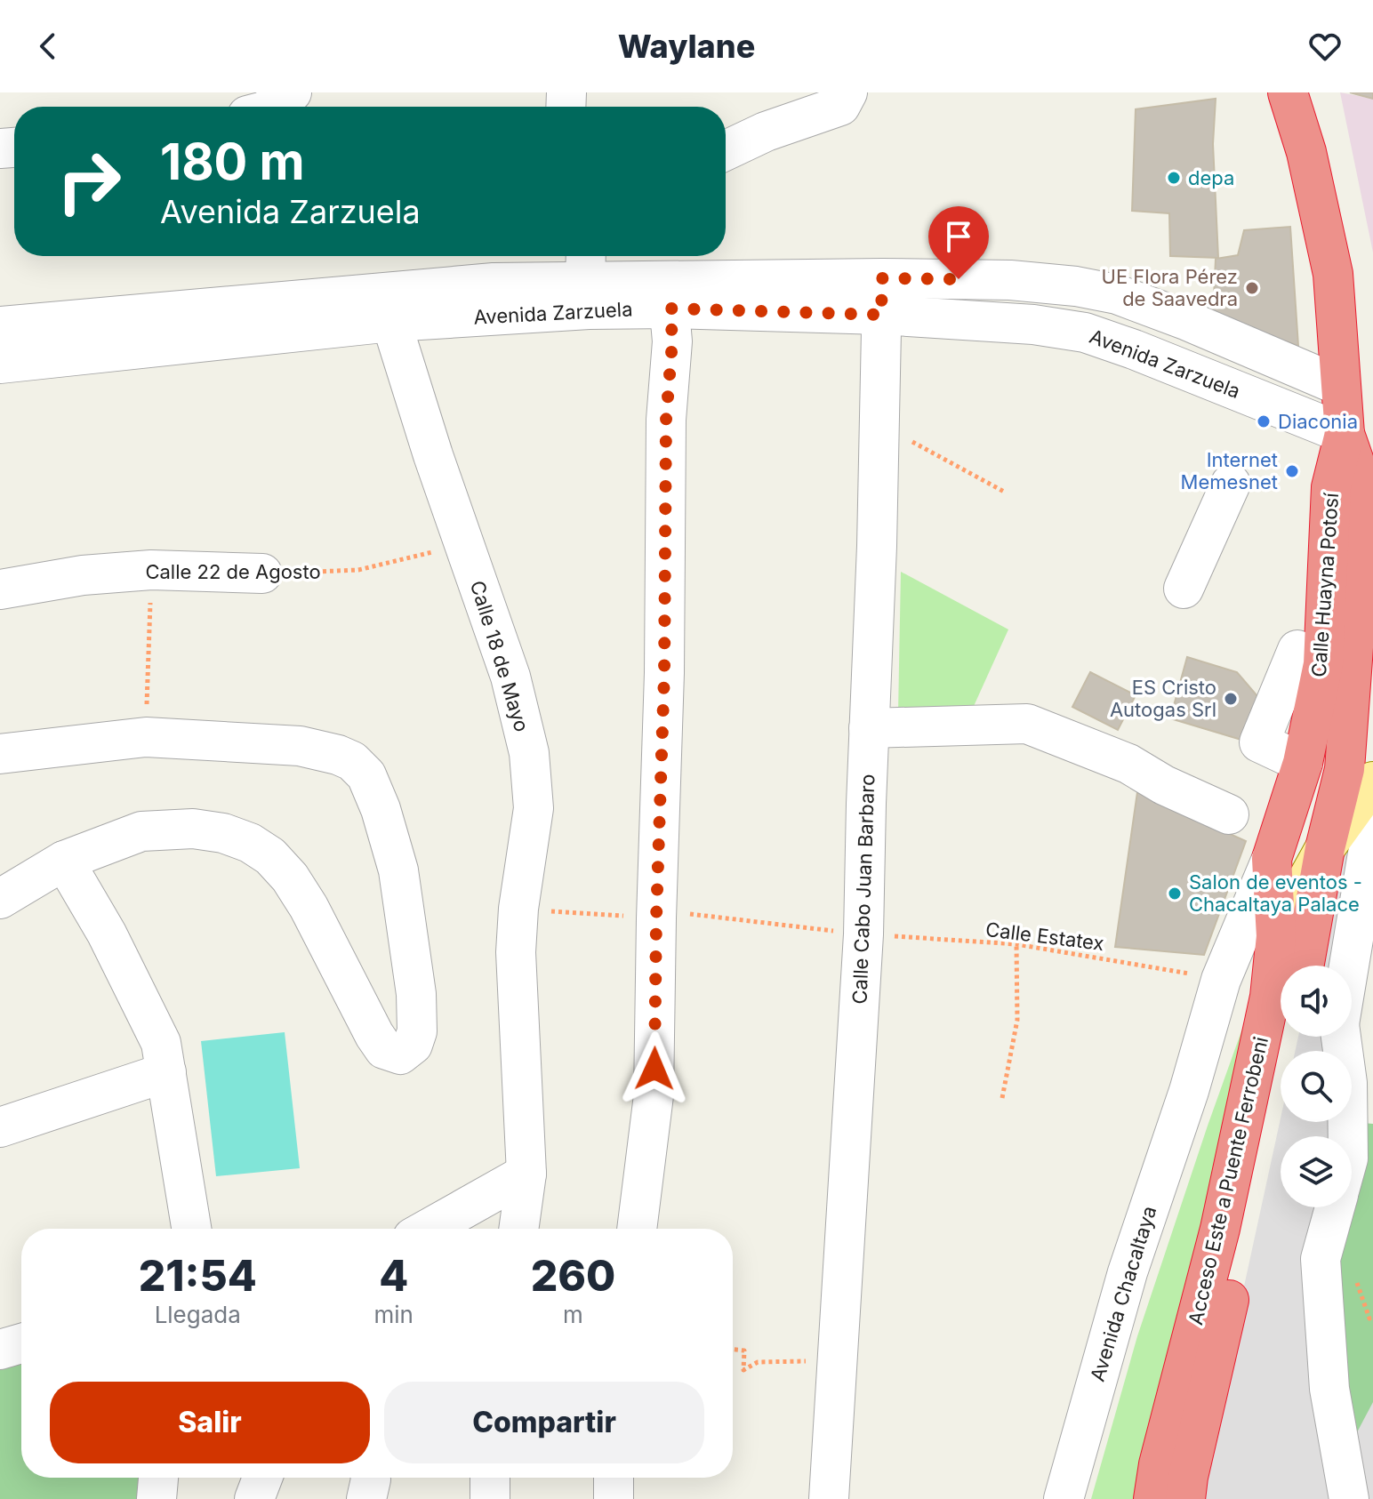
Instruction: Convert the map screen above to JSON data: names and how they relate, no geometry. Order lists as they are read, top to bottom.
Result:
{
  "streets": {
    "highway": ["Calle Huayna Potosí", "Acceso Este a Puente Ferrobeni"],
    "main road": ["Avenida Chacaltaya"],
    "street": [
      "Avenida Zarzuela",
      "Calle 22 de Agosto",
      "Calle 18 de Mayo",
      "Calle Cabo Juan Barbaro"
    ],
    "path": ["Calle Estatex"]
  },
  "crossings": [
    ["Avenida Zarzuela", "Calle Huayna Potosí"],
    ["Avenida Zarzuela", "Calle 18 de Mayo"],
    ["Avenida Zarzuela", "Calle Cabo Juan Barbaro"],
    ["Calle 22 de Agosto", "Calle 18 de Mayo"],
    ["Calle Huayna Potosí", "Acceso Este a Puente Ferrobeni"],
    ["Calle Huayna Potosí", "Avenida Chacaltaya"],
    ["Calle 18 de Mayo", "Calle Estatex"],
    ["Calle Cabo Juan Barbaro", "Calle Estatex"],
    ["Calle Estatex", "Avenida Chacaltaya"],
    ["Acceso Este a Puente Ferrobeni", "Avenida Chacaltaya"]
  ],
  "places": [
    "depa",
    "UE Flora Pérez de Saavedra",
    "Diaconia",
    "Internet Memesnet",
    "ES Cristo Autogas Srl",
    "Salon de eventos - Chacaltaya Palace"
  ],
  "page": {
    "header": "Waylane",
    "turn": ["180 m", "Avenida Zarzuela"],
    "eta": [
      "21:54",
      "Llegada",
      "4",
      "min",
      "260",
      "m"
    ],
    "buttons": ["Salir", "Compartir"]
  }
}
